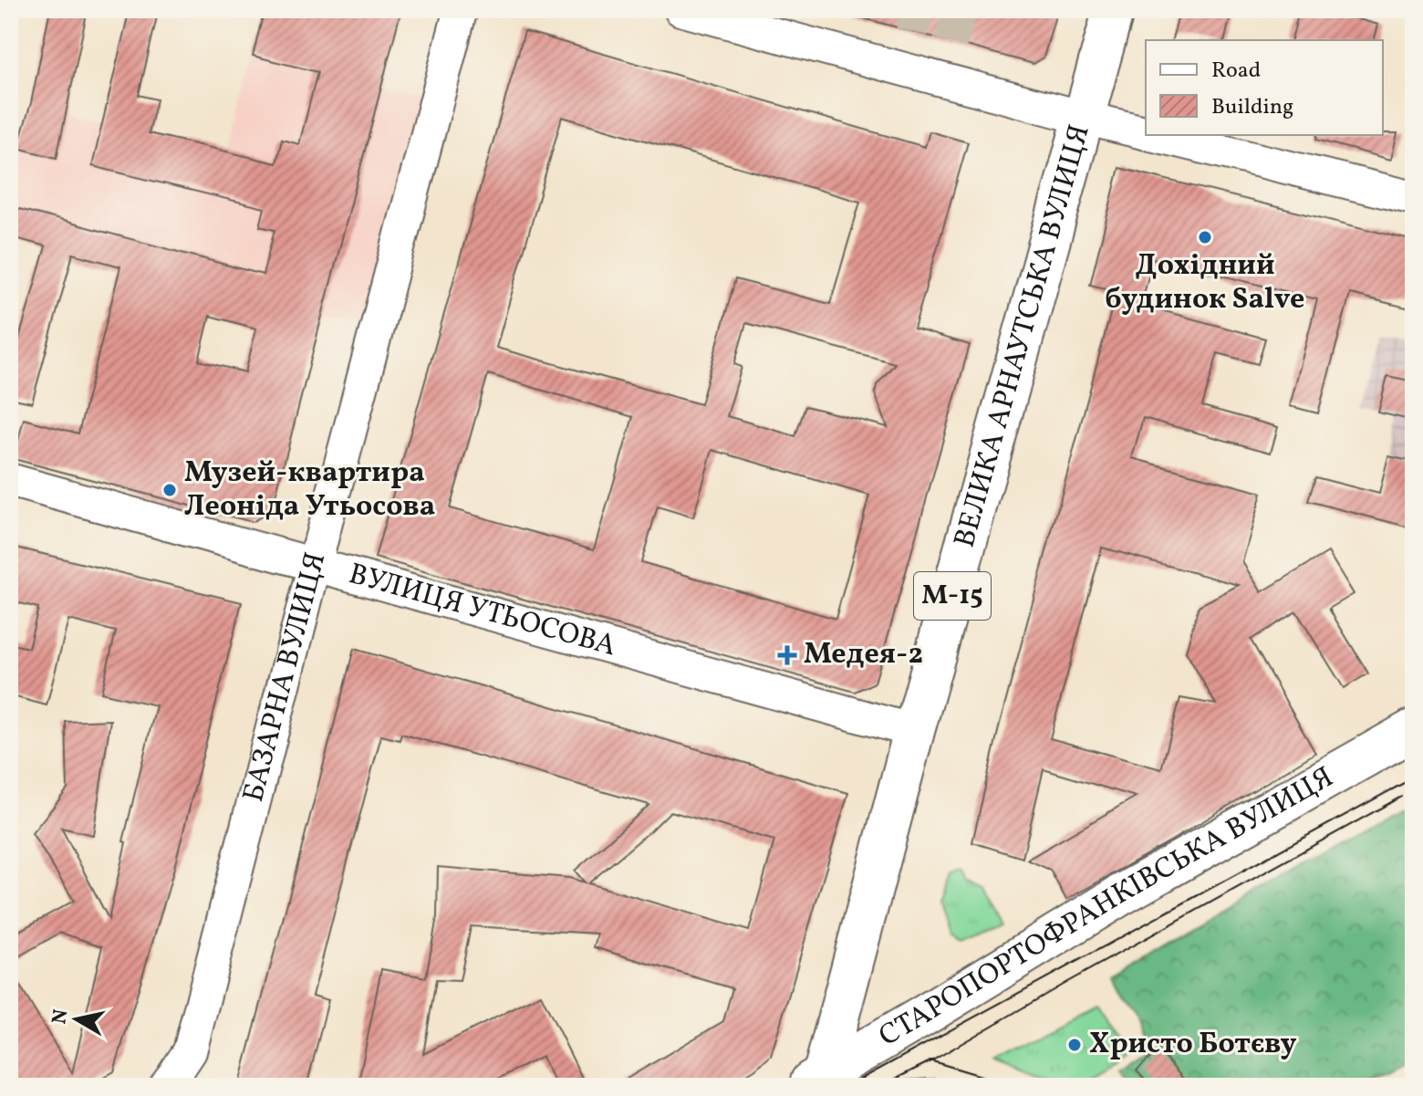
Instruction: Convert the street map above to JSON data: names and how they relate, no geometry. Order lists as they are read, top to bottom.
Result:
{
  "streets": {
    "main road": ["ВЕЛИКА АРНАУТСЬКА ВУЛИЦЯ", "М-15", "СТАРОПОРТОФРАНКІВСЬКА ВУЛИЦЯ"],
    "street": ["ВУЛИЦЯ УТЬОСОВА", "БАЗАРНА ВУЛИЦЯ"]
  },
  "crossings": [
    ["ВЕЛИКА АРНАУТСЬКА ВУЛИЦЯ", "ВУЛИЦЯ УТЬОСОВА"],
    ["ВЕЛИКА АРНАУТСЬКА ВУЛИЦЯ", "СТАРОПОРТОФРАНКІВСЬКА ВУЛИЦЯ"],
    ["ВУЛИЦЯ УТЬОСОВА", "БАЗАРНА ВУЛИЦЯ"]
  ],
  "places": {
    "other": ["Дохідний будинок Salve", "Музей-квартира Леоніда Утьосова", "Христо Ботєву"],
    "health": ["Медея-2"]
  },
  "legend": ["Road", "Building"],
  "north": "left"
}
